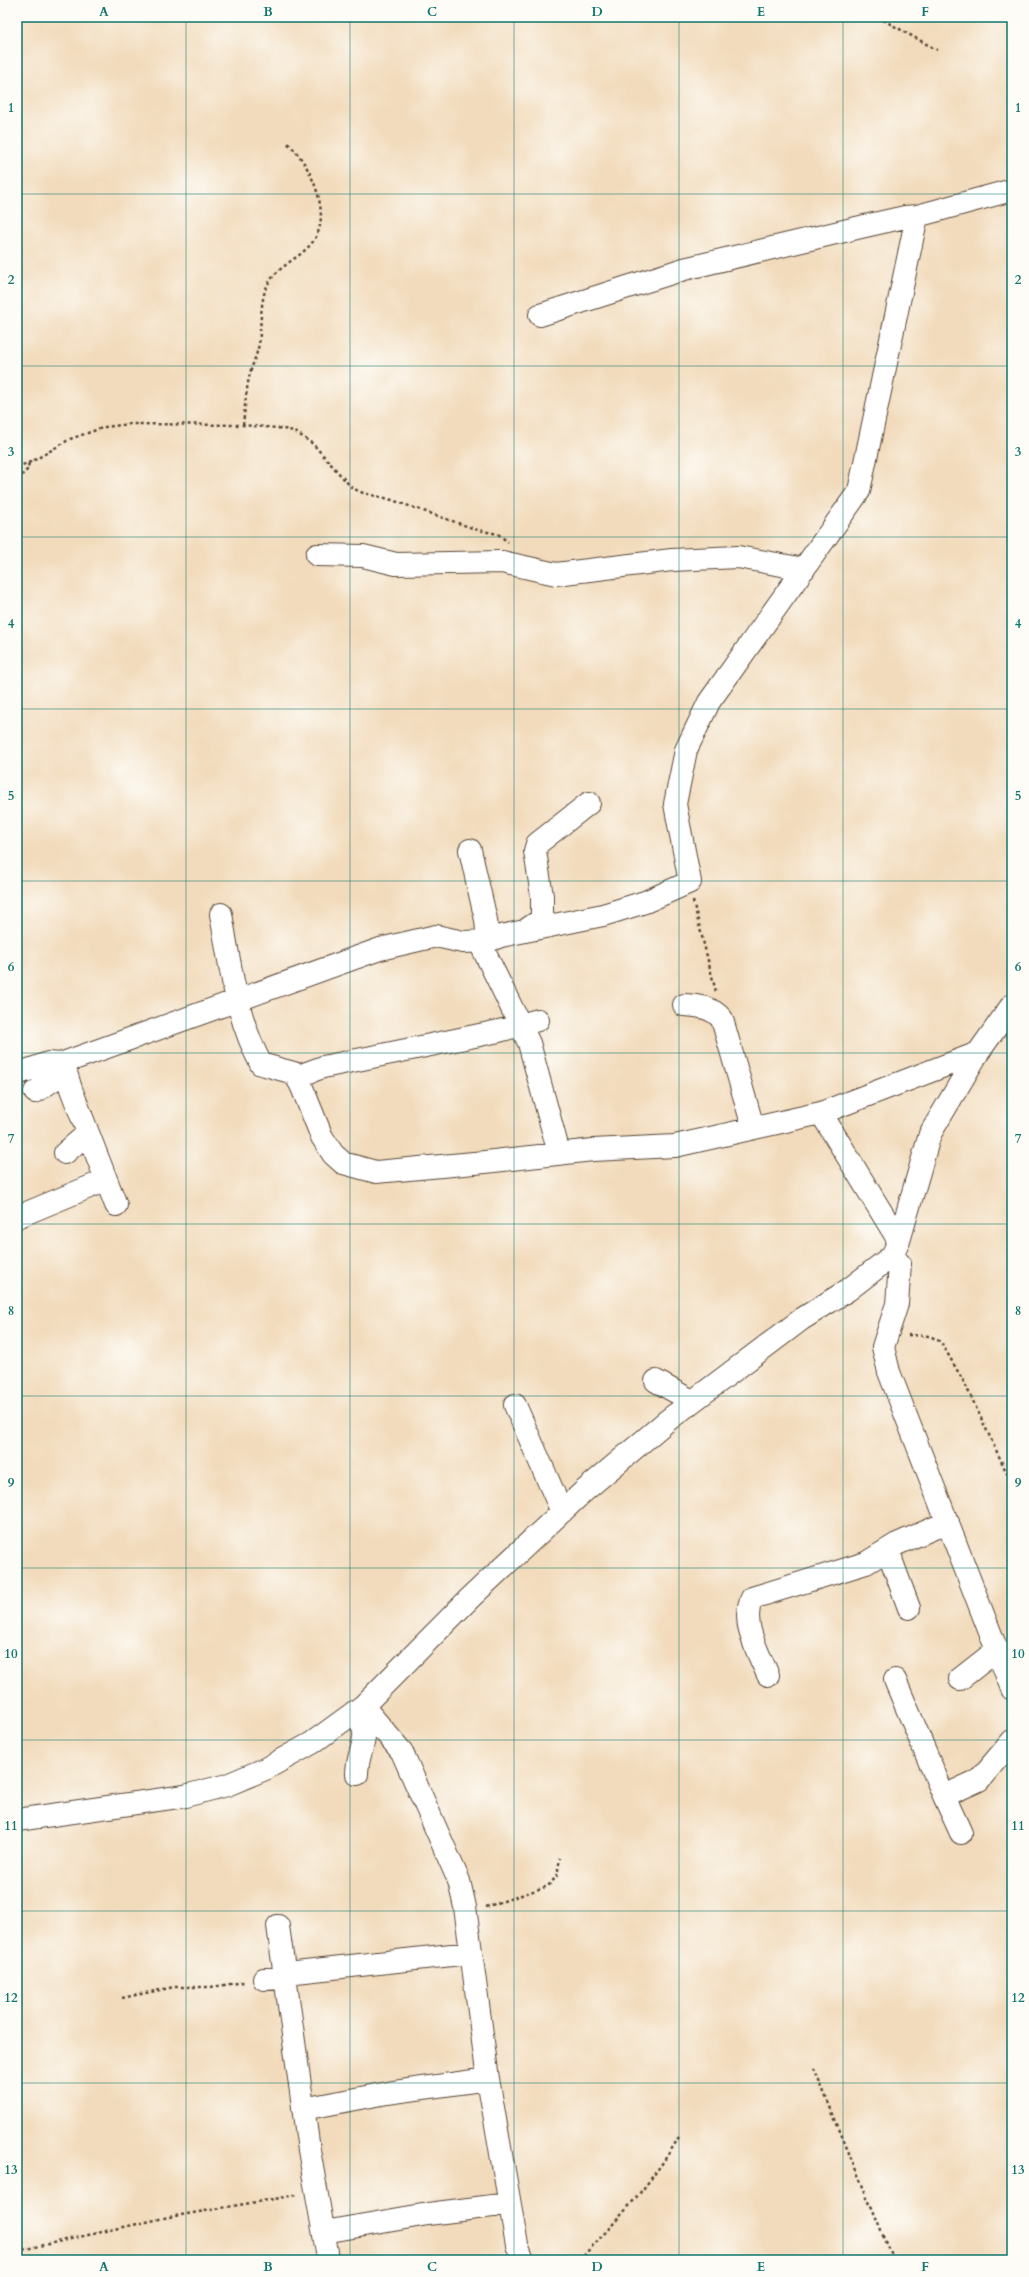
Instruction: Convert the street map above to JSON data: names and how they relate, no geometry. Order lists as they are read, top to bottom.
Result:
{
  "grid": {
    "columns": [
      "A",
      "B",
      "C",
      "D",
      "E",
      "F"
    ],
    "rows": [
      "1",
      "2",
      "3",
      "4",
      "5",
      "6",
      "7",
      "8",
      "9",
      "10",
      "11",
      "12",
      "13"
    ]
  }
}
